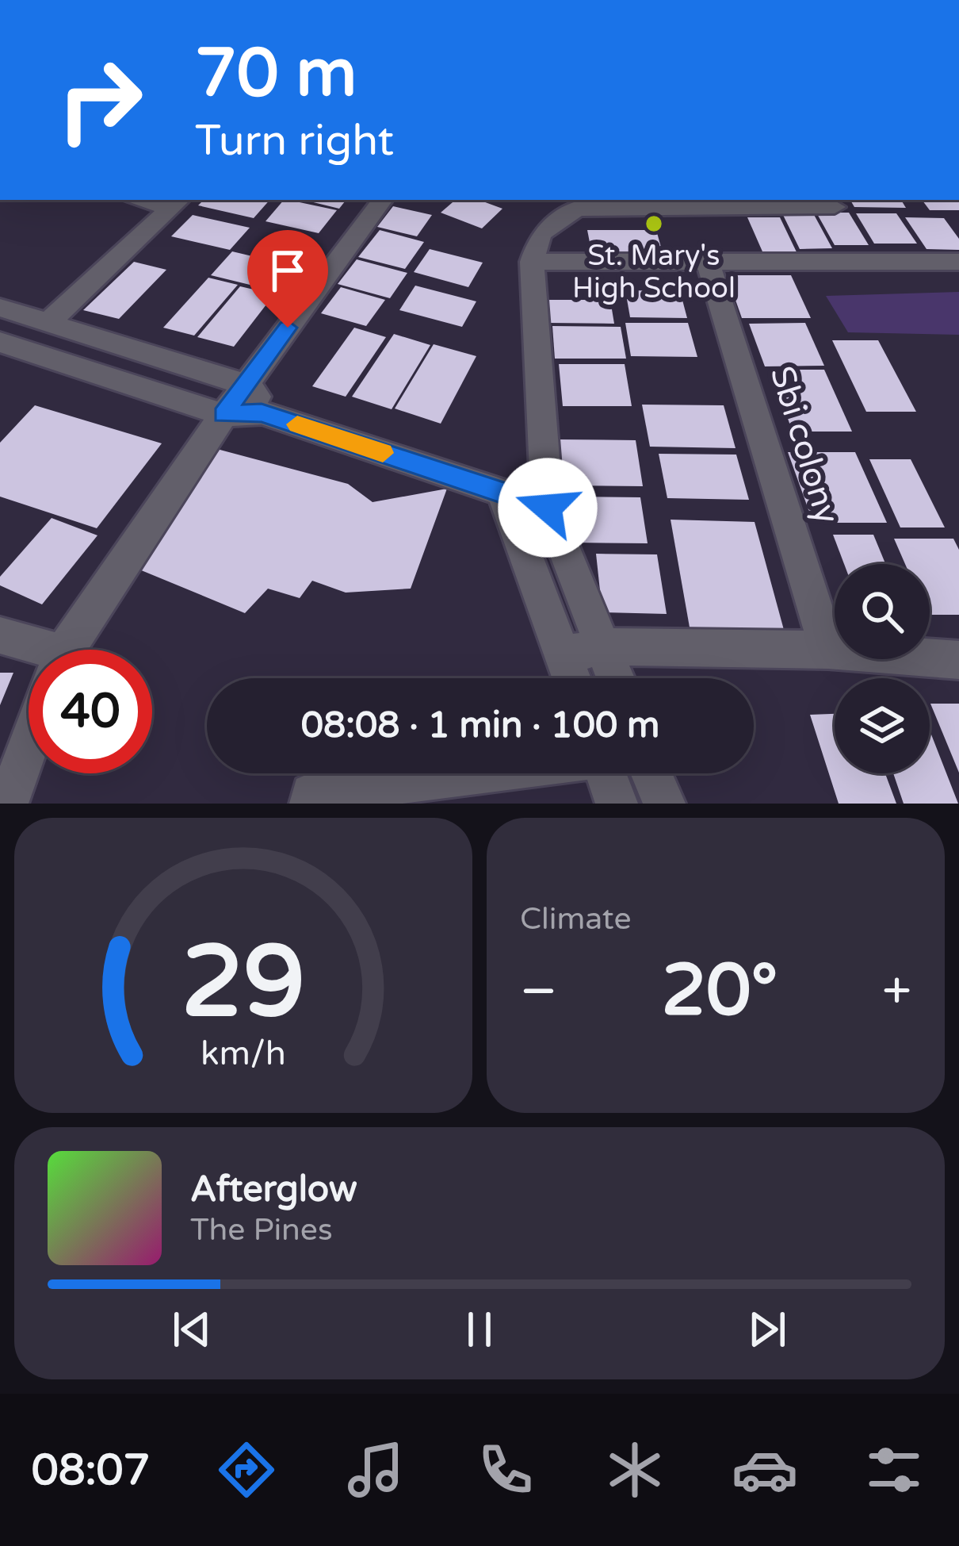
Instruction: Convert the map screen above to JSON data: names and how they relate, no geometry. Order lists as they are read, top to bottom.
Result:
{
  "streets": {
    "street": ["Sbi colony"]
  },
  "places": ["St. Mary's High School"],
  "page": {
    "turn": ["70 m", "Turn right"],
    "limit": "40",
    "trip": "08:08 · 1 min · 100 m",
    "tile": "Climate",
    "heat": ["−", "20°", "+"],
    "song": ["Afterglow", "The Pines"],
    "tabs": "08:07",
    "gauge": ["29", "km/h"]
  }
}
